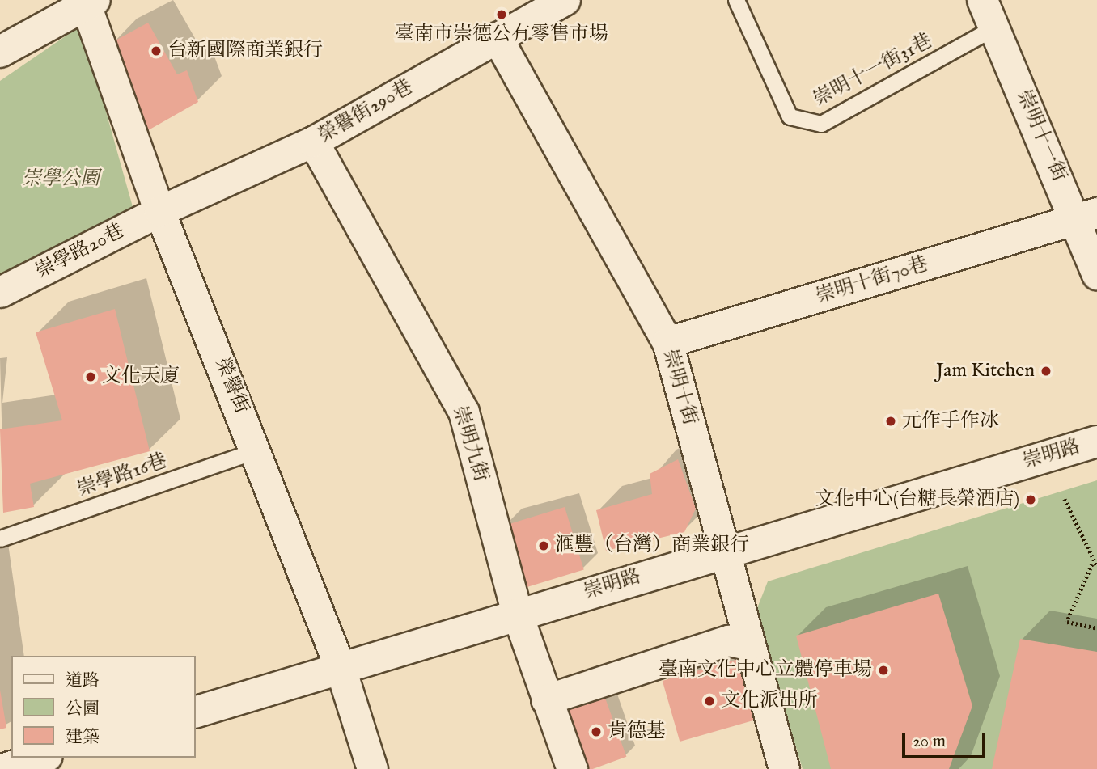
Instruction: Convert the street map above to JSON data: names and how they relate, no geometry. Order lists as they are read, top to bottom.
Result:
{
  "streets": {
    "street": [
      "榮譽街290巷",
      "崇明十一街",
      "崇學路20巷",
      "崇明十街70巷",
      "榮譽街",
      "崇明十街",
      "崇明九街",
      "崇明路"
    ],
    "lane": ["崇明十一街31巷", "崇學路16巷"]
  },
  "crossings": [
    ["崇明十一街31巷", "崇明十一街"],
    ["榮譽街290巷", "崇學路20巷"],
    ["榮譽街290巷", "榮譽街"],
    ["榮譽街290巷", "崇明十街"],
    ["榮譽街290巷", "崇明九街"],
    ["崇明十一街", "崇明十街70巷"],
    ["崇學路20巷", "榮譽街"],
    ["崇明十街70巷", "崇明十街"],
    ["榮譽街", "崇明路"],
    ["榮譽街", "崇學路16巷"],
    ["崇明十街", "崇明路"],
    ["崇明九街", "崇明路"]
  ],
  "parks": ["崇學公園"],
  "places": [
    "臺南市崇德公有零售市場",
    "台新國際商業銀行",
    "Jam Kitchen",
    "文化天廈",
    "元作手作冰",
    "文化中心(台糖長榮酒店)",
    "滙豐（台灣）商業銀行",
    "臺南文化中心立體停車場",
    "文化派出所",
    "肯德基"
  ],
  "legend": ["道路", "公園", "建築"],
  "scale_bar": "20 m"
}
